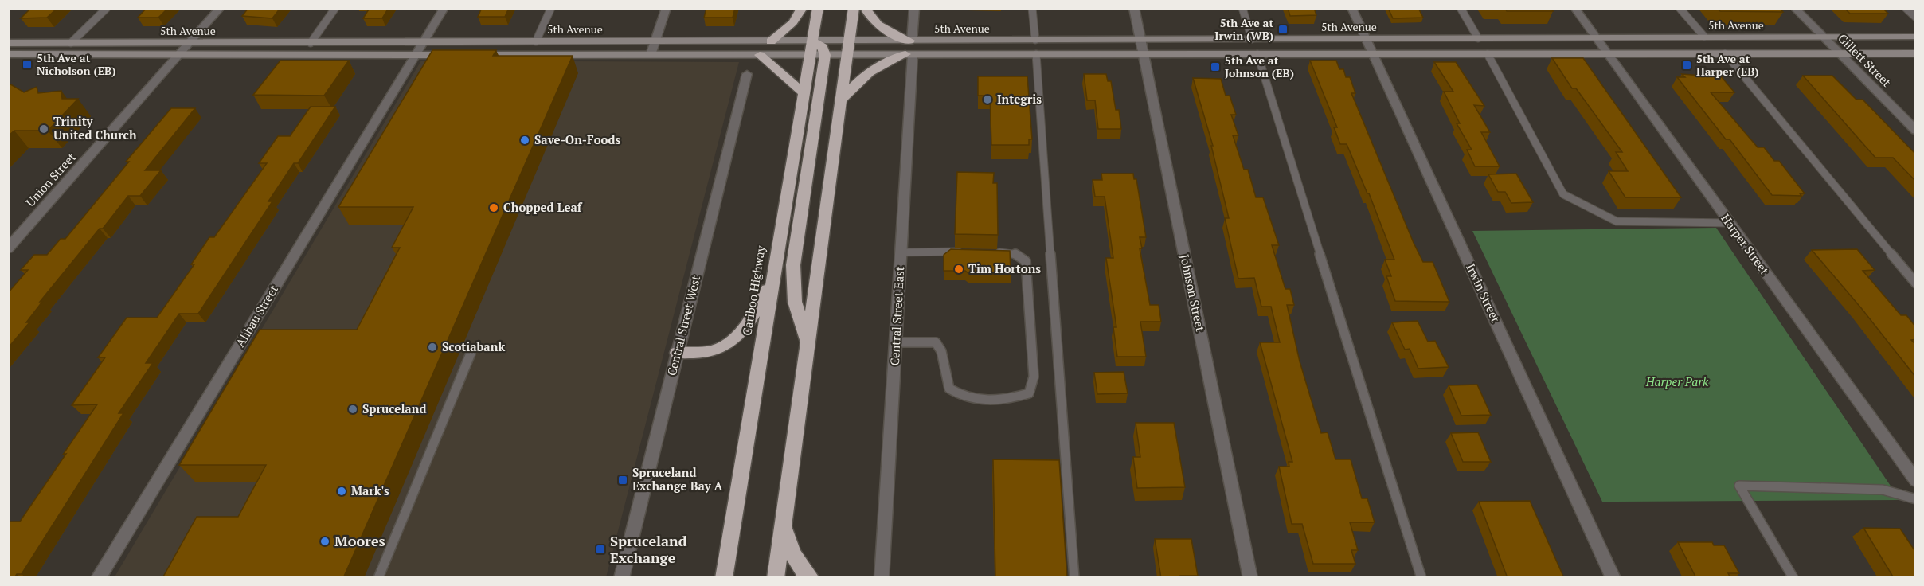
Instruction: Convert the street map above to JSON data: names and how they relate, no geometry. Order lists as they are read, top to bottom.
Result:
{
  "streets": {
    "highway": ["Cariboo Highway"],
    "main road": ["5th Avenue"],
    "street": [
      "Gillett Street",
      "Union Street",
      "Harper Street",
      "Johnson Street",
      "Irwin Street",
      "Ahbau Street",
      "Central Street East",
      "Central Street West"
    ]
  },
  "crossings": [
    ["5th Avenue", "Gillett Street"],
    ["5th Avenue", "Union Street"],
    ["5th Avenue", "Harper Street"],
    ["5th Avenue", "Cariboo Highway"],
    ["5th Avenue", "Johnson Street"],
    ["5th Avenue", "Irwin Street"],
    ["5th Avenue", "Ahbau Street"]
  ],
  "parks": ["Harper Park"],
  "places": {
    "transit": [
      "5th Ave at Irwin (WB)",
      "5th Ave at Nicholson (EB)",
      "5th Ave at Harper (EB)",
      "5th Ave at Johnson (EB)",
      "Spruceland Exchange Bay A",
      "Spruceland Exchange"
    ],
    "other": [
      "Integris",
      "Trinity United Church",
      "Save-On-Foods",
      "Chopped Leaf",
      "Tim Hortons",
      "Scotiabank",
      "Spruceland",
      "Mark's",
      "Moores"
    ]
  }
}
